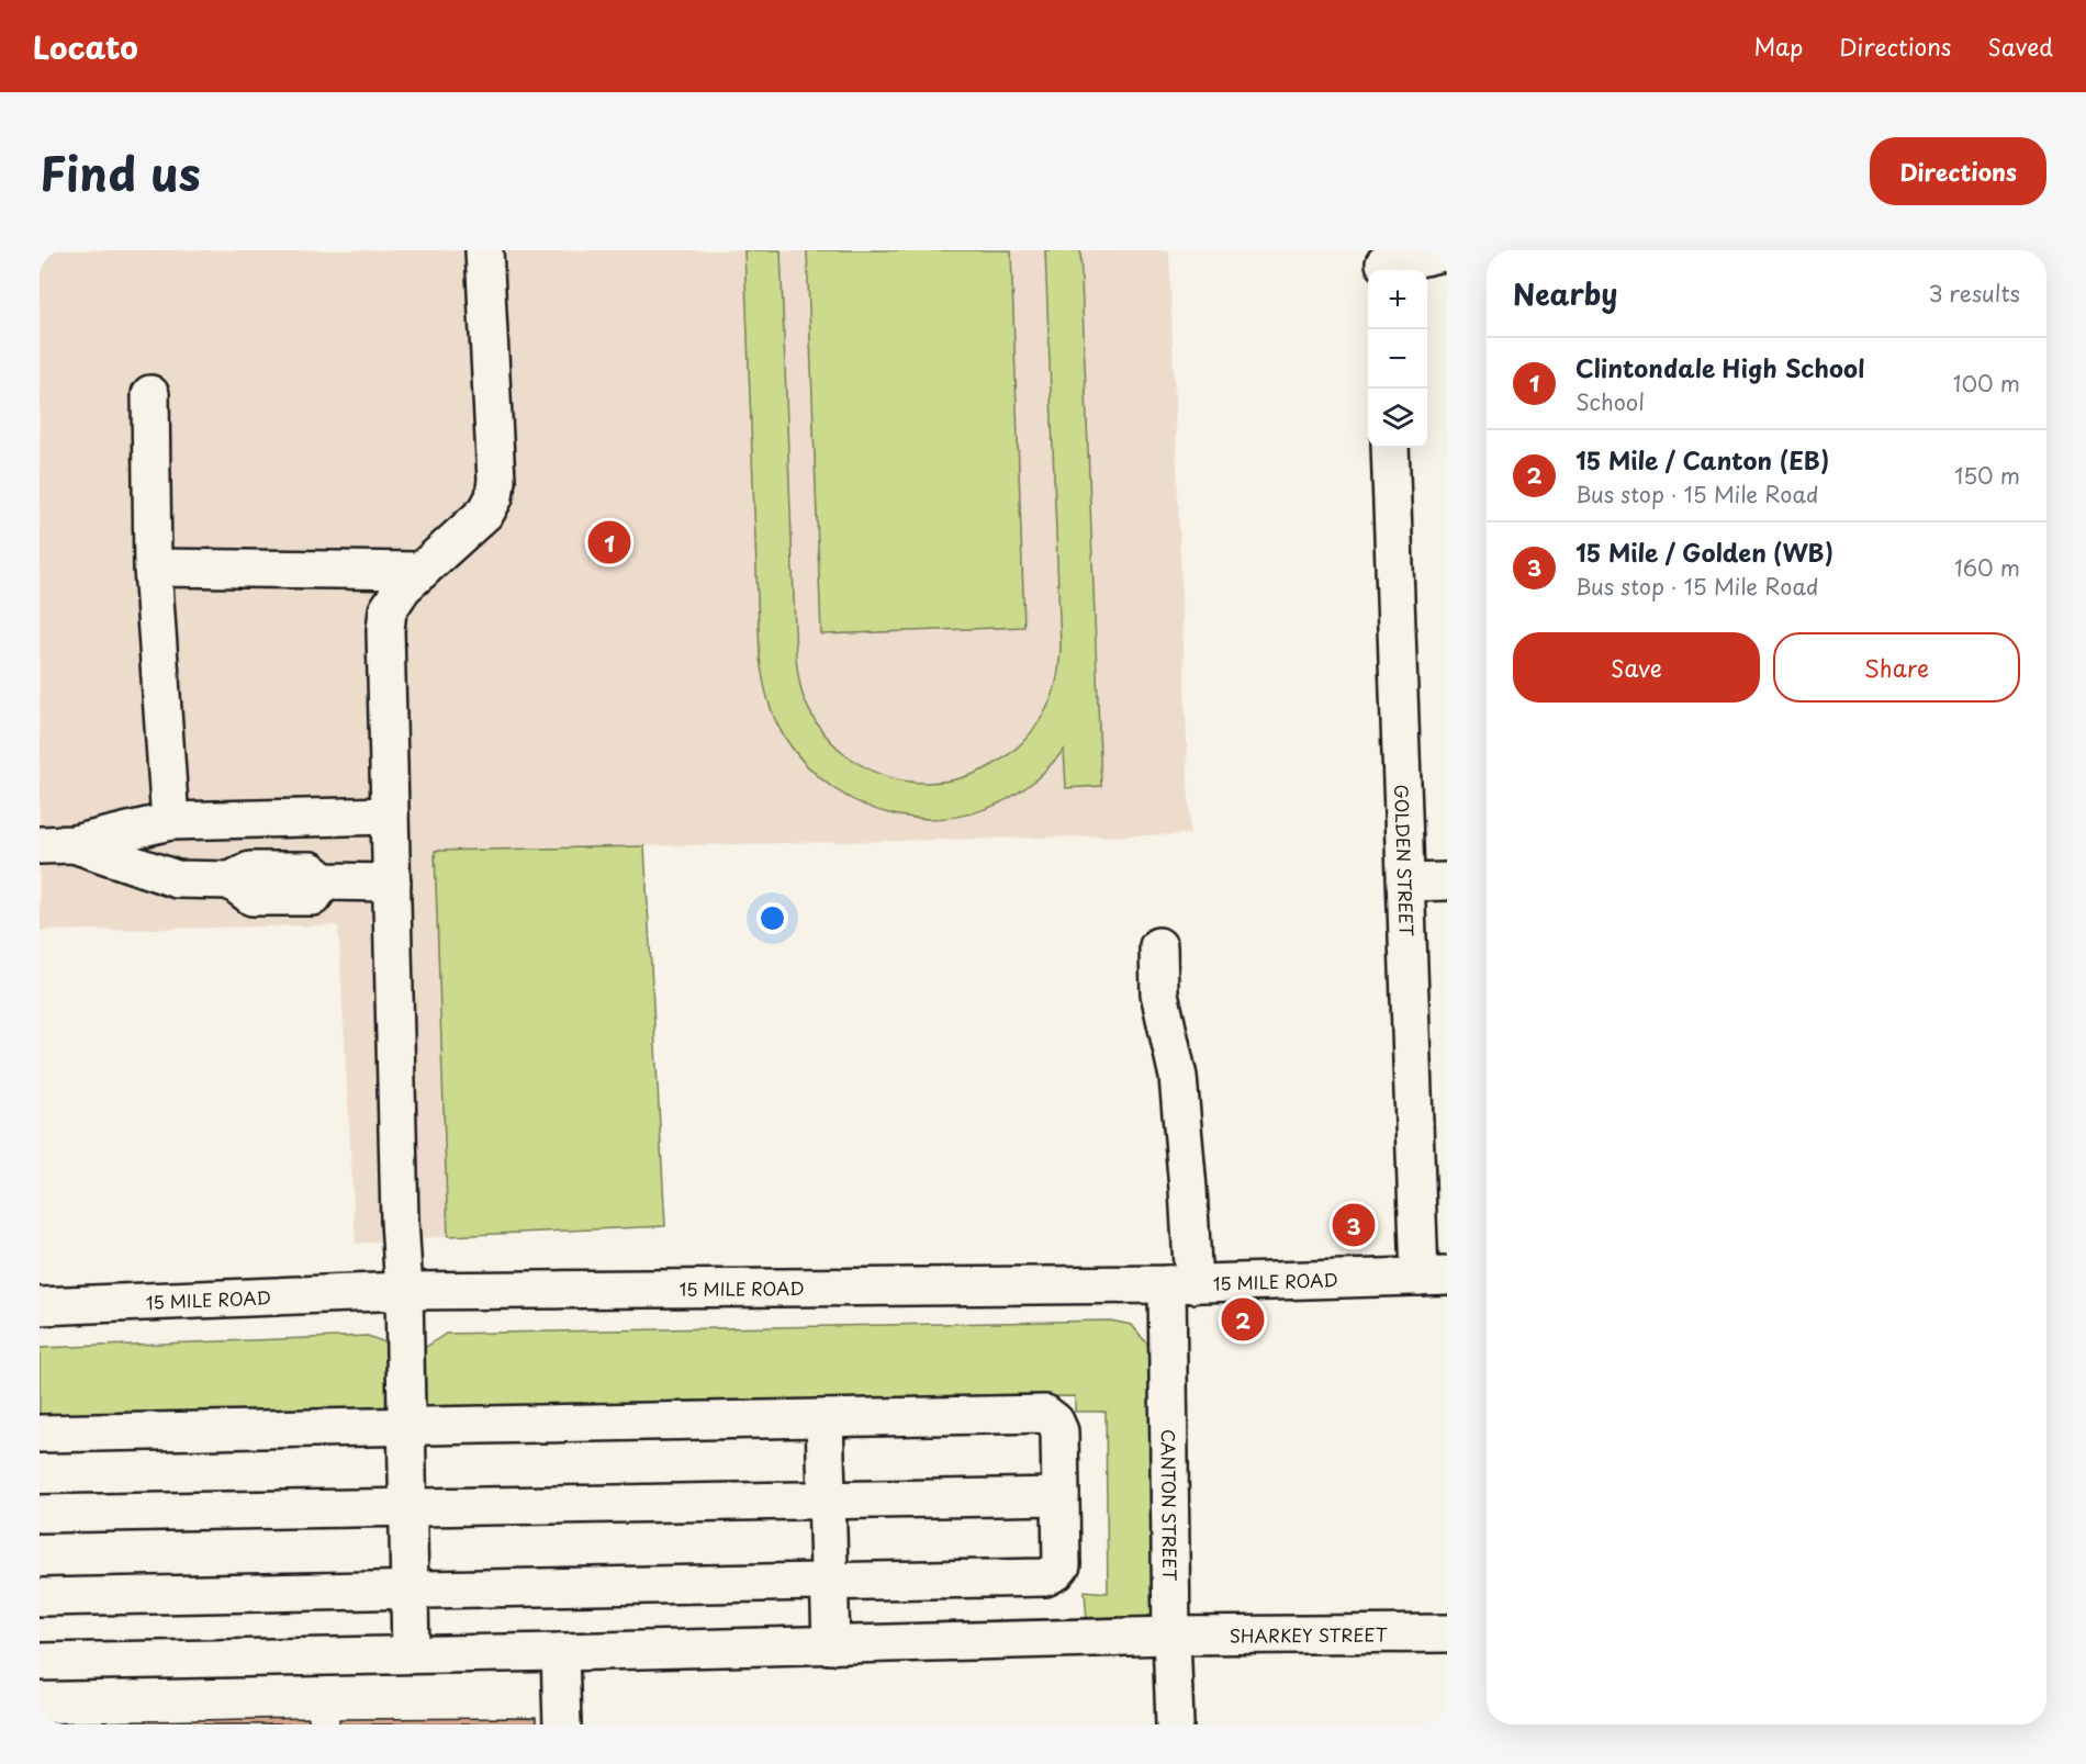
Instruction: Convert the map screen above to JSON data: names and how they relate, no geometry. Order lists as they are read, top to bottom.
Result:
{
  "streets": {
    "street": [
      "GOLDEN STREET",
      "15 MILE ROAD",
      "CANTON STREET",
      "SHARKEY STREET"
    ]
  },
  "crossings": [
    ["GOLDEN STREET", "15 MILE ROAD"],
    ["15 MILE ROAD", "CANTON STREET"],
    ["CANTON STREET", "SHARKEY STREET"]
  ],
  "page": {
    "header": "Locato",
    "nav": ["Map", "Directions", "Saved"],
    "title": "Find us",
    "buttons": [
      "Directions",
      ["Save", "Share"]
    ],
    "heading": ["Nearby", "3 results"],
    "map_buttons": ["+", "−"],
    "list": [
      {
        "mark": "1",
        "name": "Clintondale High School",
        "note": "School",
        "value": "100 m"
      },
      {
        "mark": "2",
        "name": "15 Mile / Canton (EB)",
        "note": "Bus stop · 15 Mile Road",
        "value": "150 m"
      },
      {
        "mark": "3",
        "name": "15 Mile / Golden (WB)",
        "note": "Bus stop · 15 Mile Road",
        "value": "160 m"
      }
    ],
    "pins": ["1", "3", "2"]
  }
}
